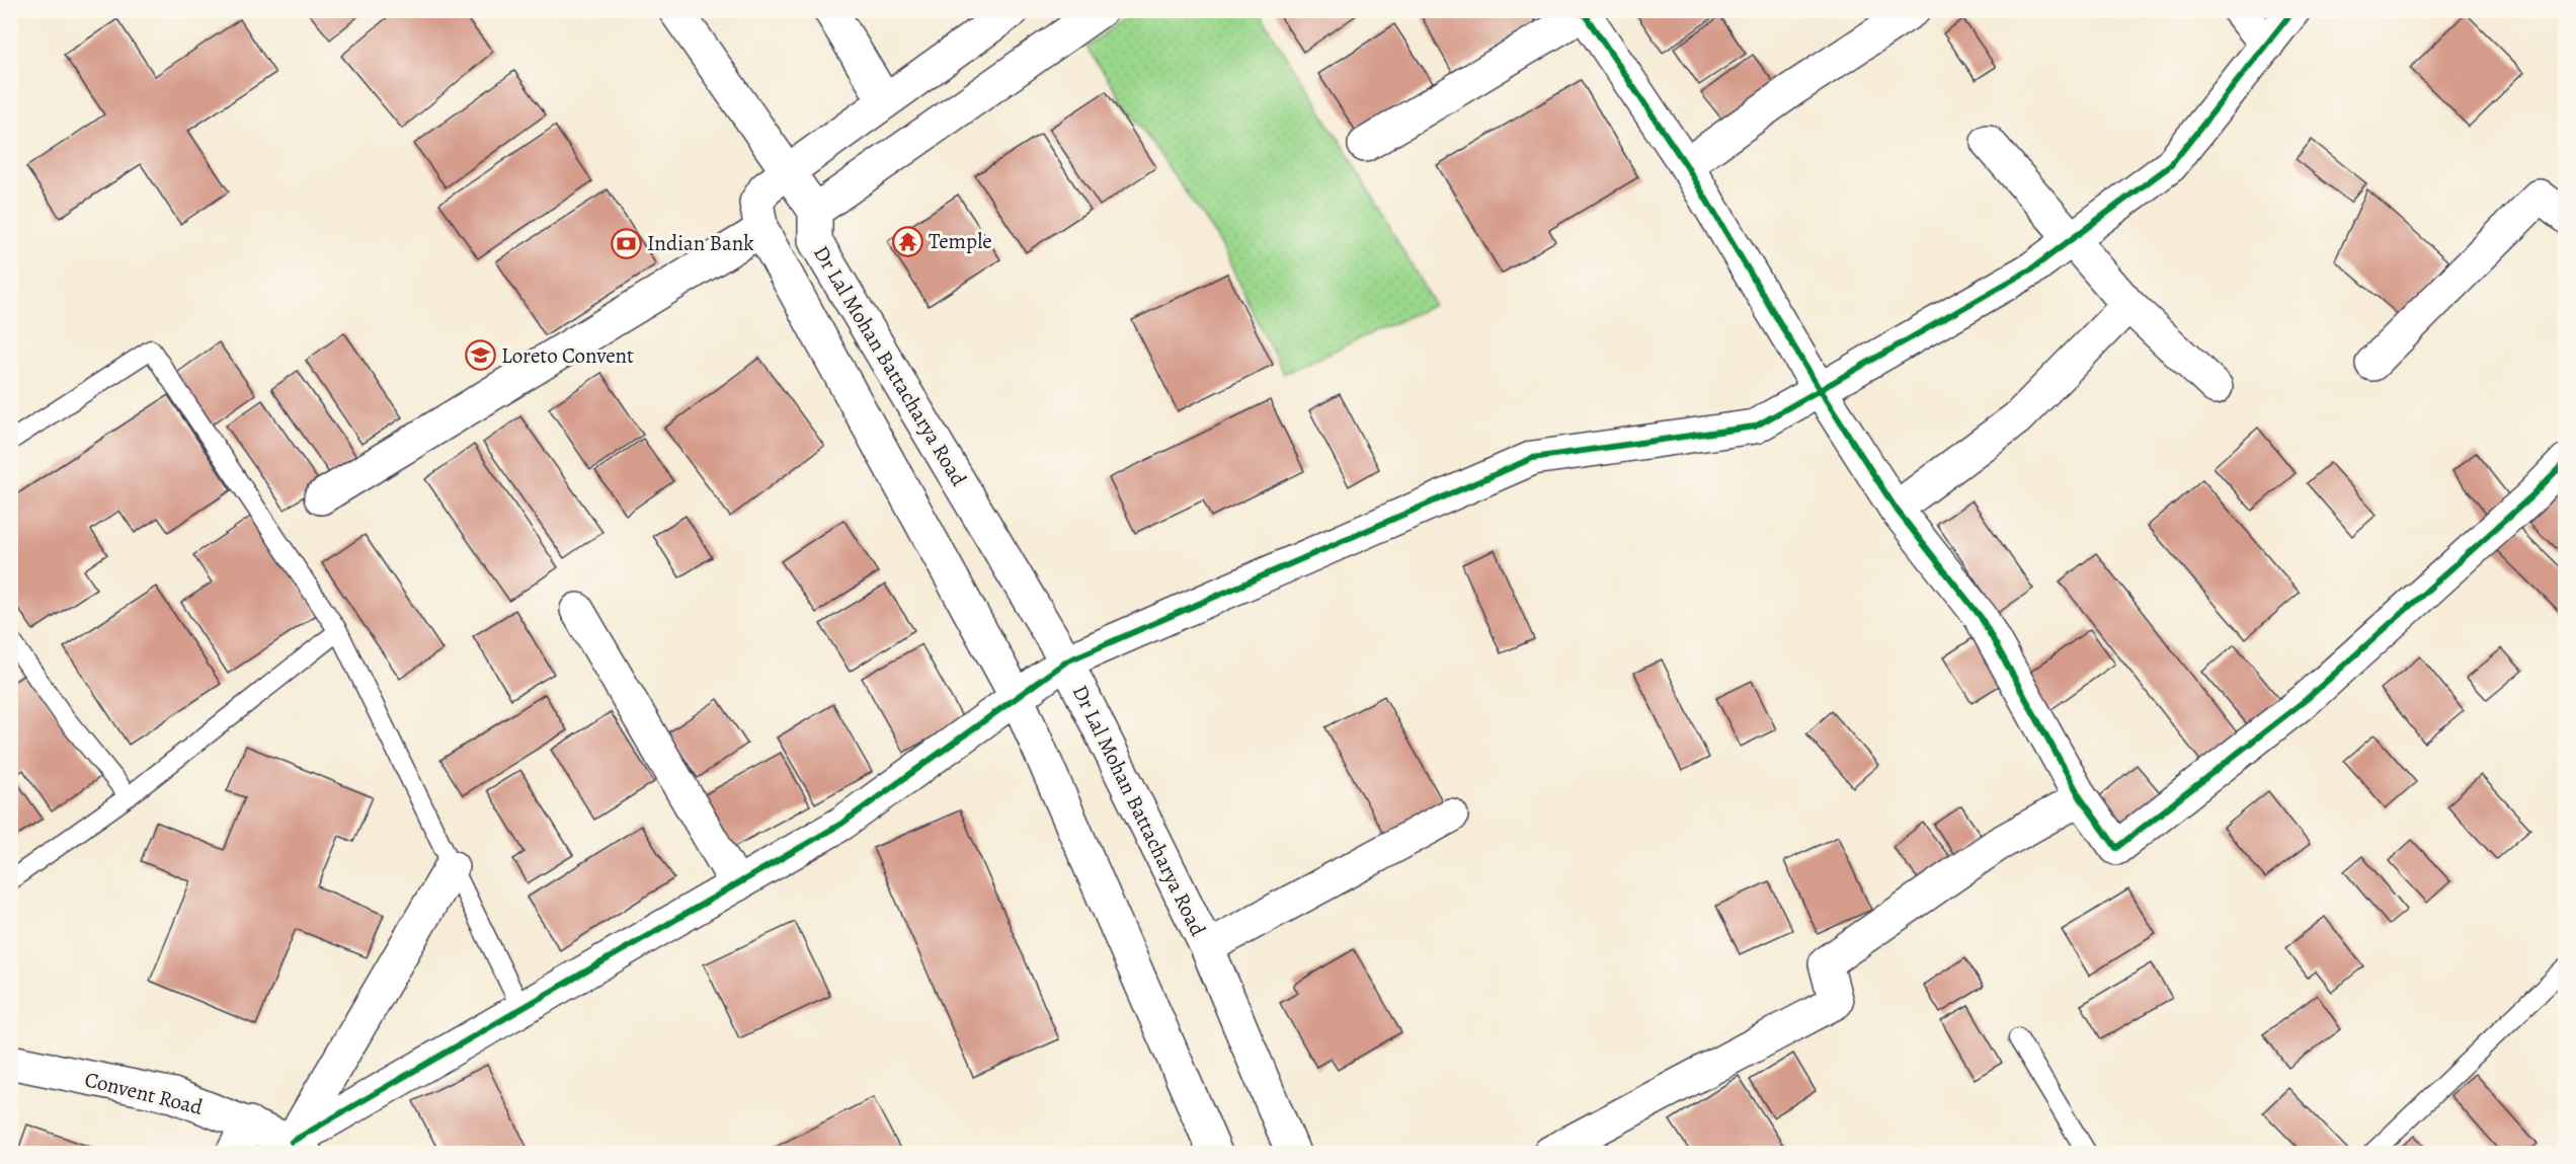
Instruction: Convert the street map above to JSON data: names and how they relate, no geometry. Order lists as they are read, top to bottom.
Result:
{
  "streets": {
    "street": ["Dr Lal Mohan Battacharya Road", "Convent Road"]
  },
  "places": {
    "temple": ["Temple"],
    "bank": ["Indian Bank"],
    "school or university": ["Loreto Convent"]
  }
}
